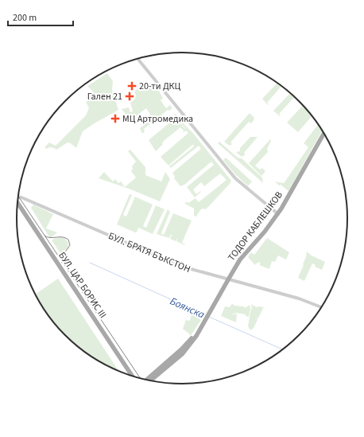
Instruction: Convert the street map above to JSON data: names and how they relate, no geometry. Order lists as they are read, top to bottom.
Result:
{
  "streets": {
    "main road": ["ТОДОР КАБЛЕШКОВ", "БУЛ. ЦАР БОРИС III"],
    "street": ["БУЛ. БРАТЯ БЪКСТОН"]
  },
  "crossings": [
    ["ТОДОР КАБЛЕШКОВ", "БУЛ. БРАТЯ БЪКСТОН"]
  ],
  "water": ["Боянска"],
  "places": {
    "health": ["20-ти ДКЦ", "Гален 21", "МЦ Артромедика"]
  },
  "scale_bar": "200 m"
}
